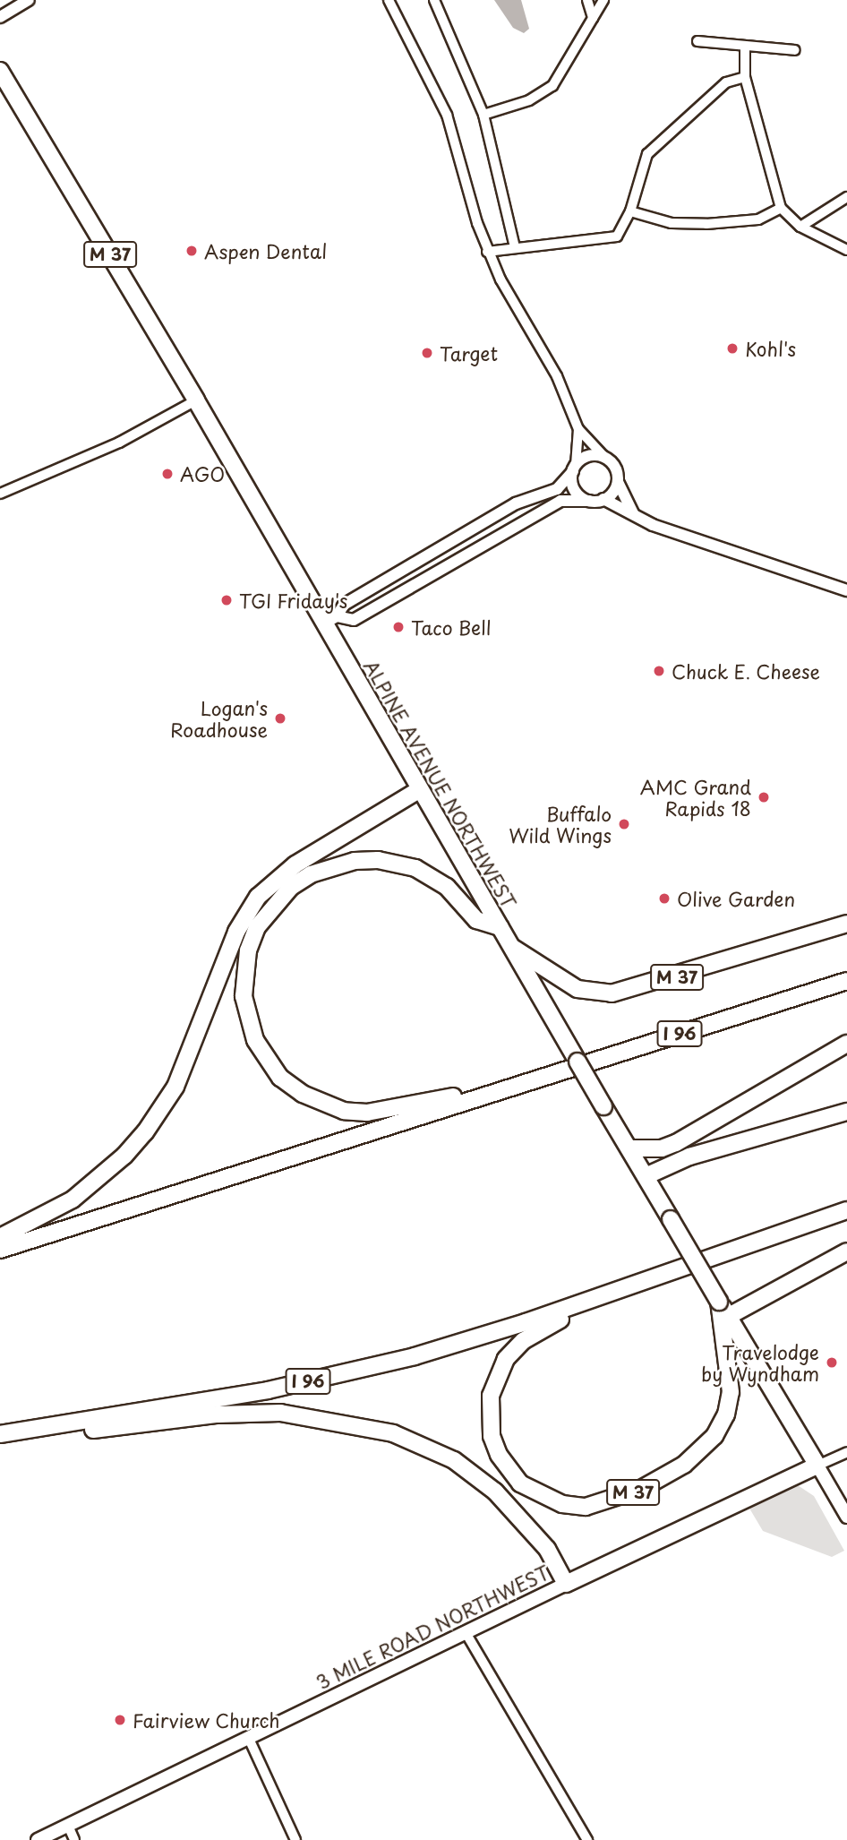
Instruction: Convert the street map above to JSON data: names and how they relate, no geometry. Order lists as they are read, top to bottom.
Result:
{
  "streets": {
    "highway": [
      "M 37",
      "ALPINE AVENUE NORTHWEST",
      "I 96",
      "3 MILE ROAD NORTHWEST"
    ]
  },
  "crossings": [
    ["M 37", "ALPINE AVENUE NORTHWEST"],
    ["M 37", "I 96"],
    ["ALPINE AVENUE NORTHWEST", "3 MILE ROAD NORTHWEST"]
  ],
  "places": [
    "Aspen Dental",
    "Kohl's",
    "Target",
    "AGO",
    "TGI Friday's",
    "Taco Bell",
    "Chuck E. Cheese",
    "Logan's Roadhouse",
    "AMC Grand Rapids 18",
    "Buffalo Wild Wings",
    "Olive Garden",
    "Travelodge by Wyndham",
    "Fairview Church"
  ]
}
